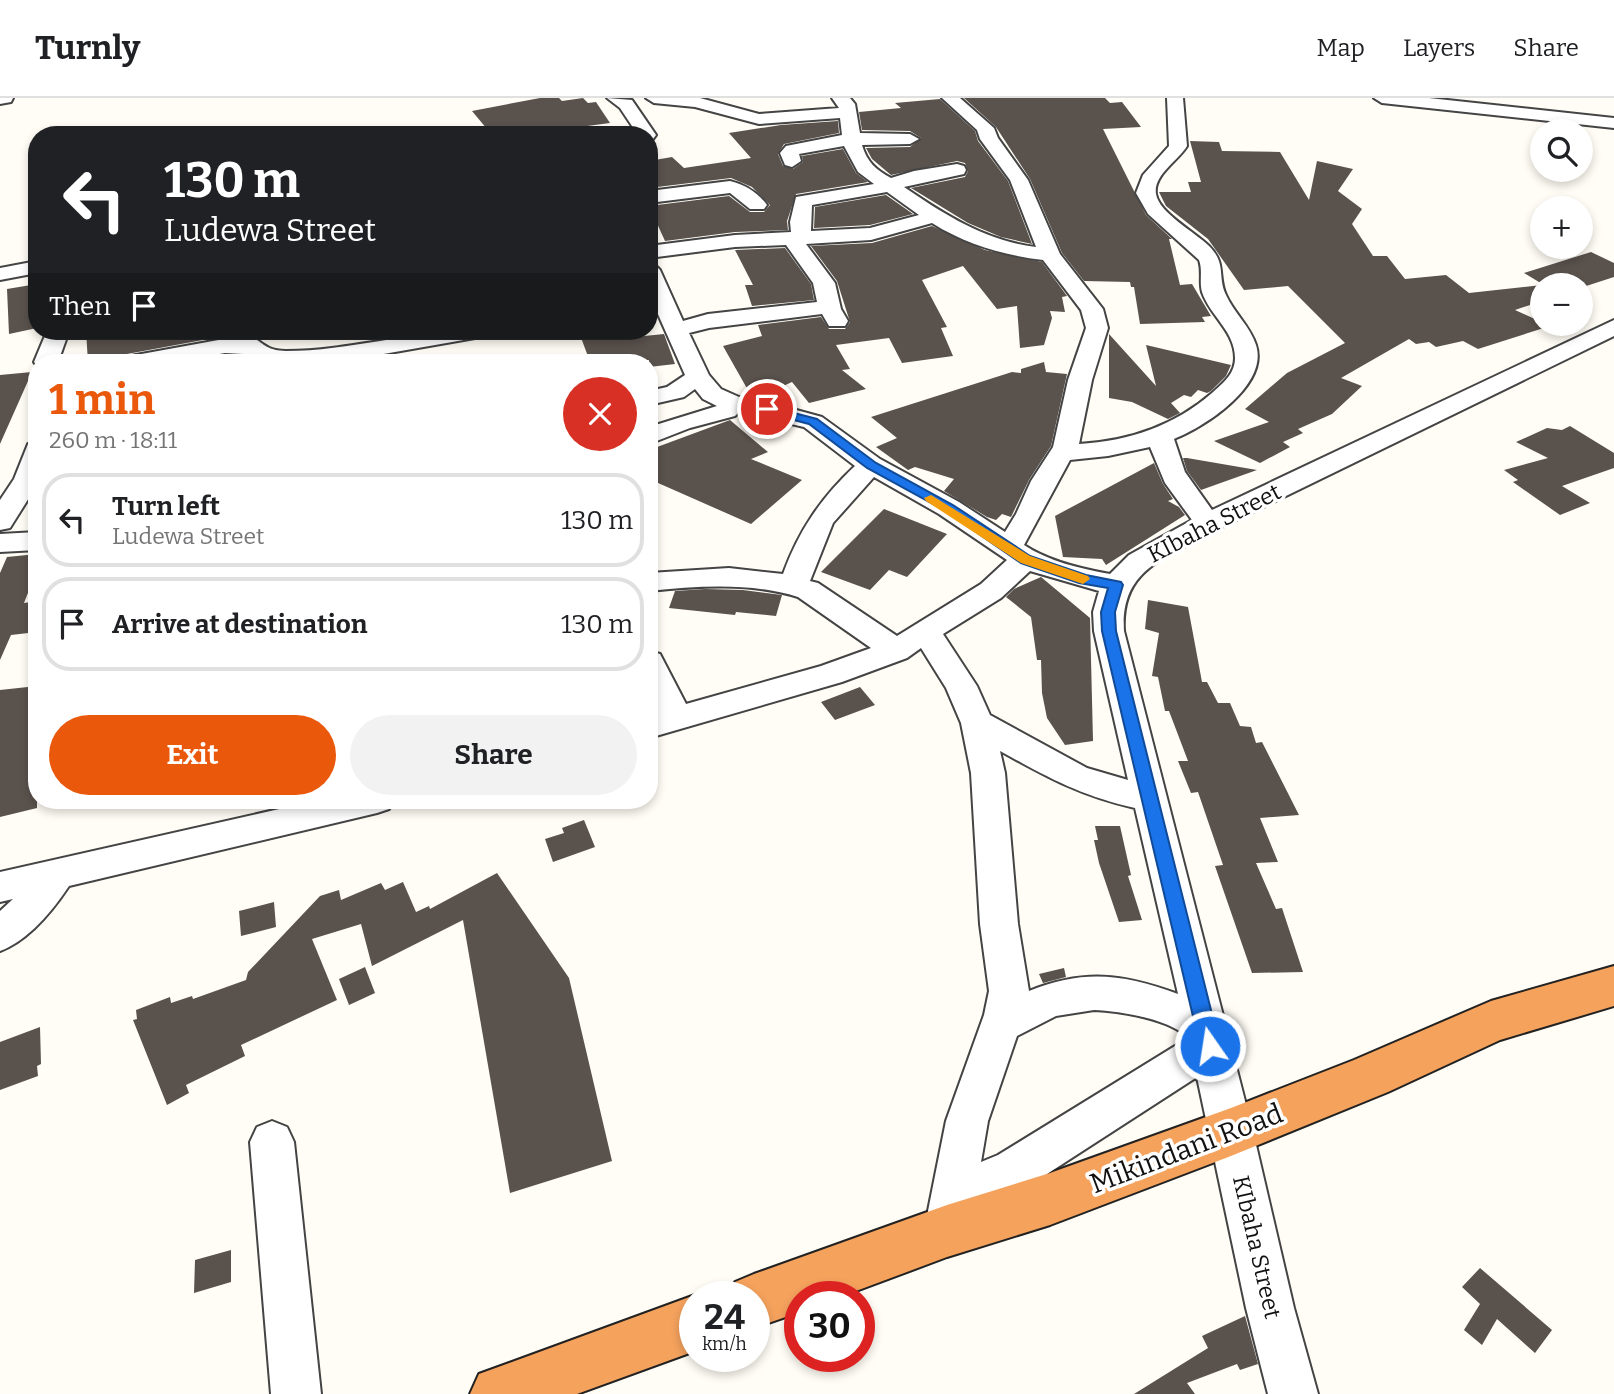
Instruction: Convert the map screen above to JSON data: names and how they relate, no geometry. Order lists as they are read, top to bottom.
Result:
{
  "streets": {
    "highway": ["Mikindani Road"],
    "street": ["KIbaha Street"]
  },
  "crossings": [
    ["KIbaha Street", "Mikindani Road"]
  ],
  "page": {
    "header": "Turnly",
    "nav": ["Map", "Layers", "Share"],
    "map_buttons": ["+", "−"],
    "turn": ["130 m", "Ludewa Street"],
    "then": "Then",
    "heading": ["1 min", "260 m · 18:11"],
    "list": [
      {
        "name": "Turn left",
        "note": "Ludewa Street",
        "value": "130 m"
      },
      {
        "name": "Arrive at destination",
        "value": "130 m"
      }
    ],
    "buttons": ["Exit", "Share"],
    "speed": "24 km/h",
    "limit": "30"
  }
}
